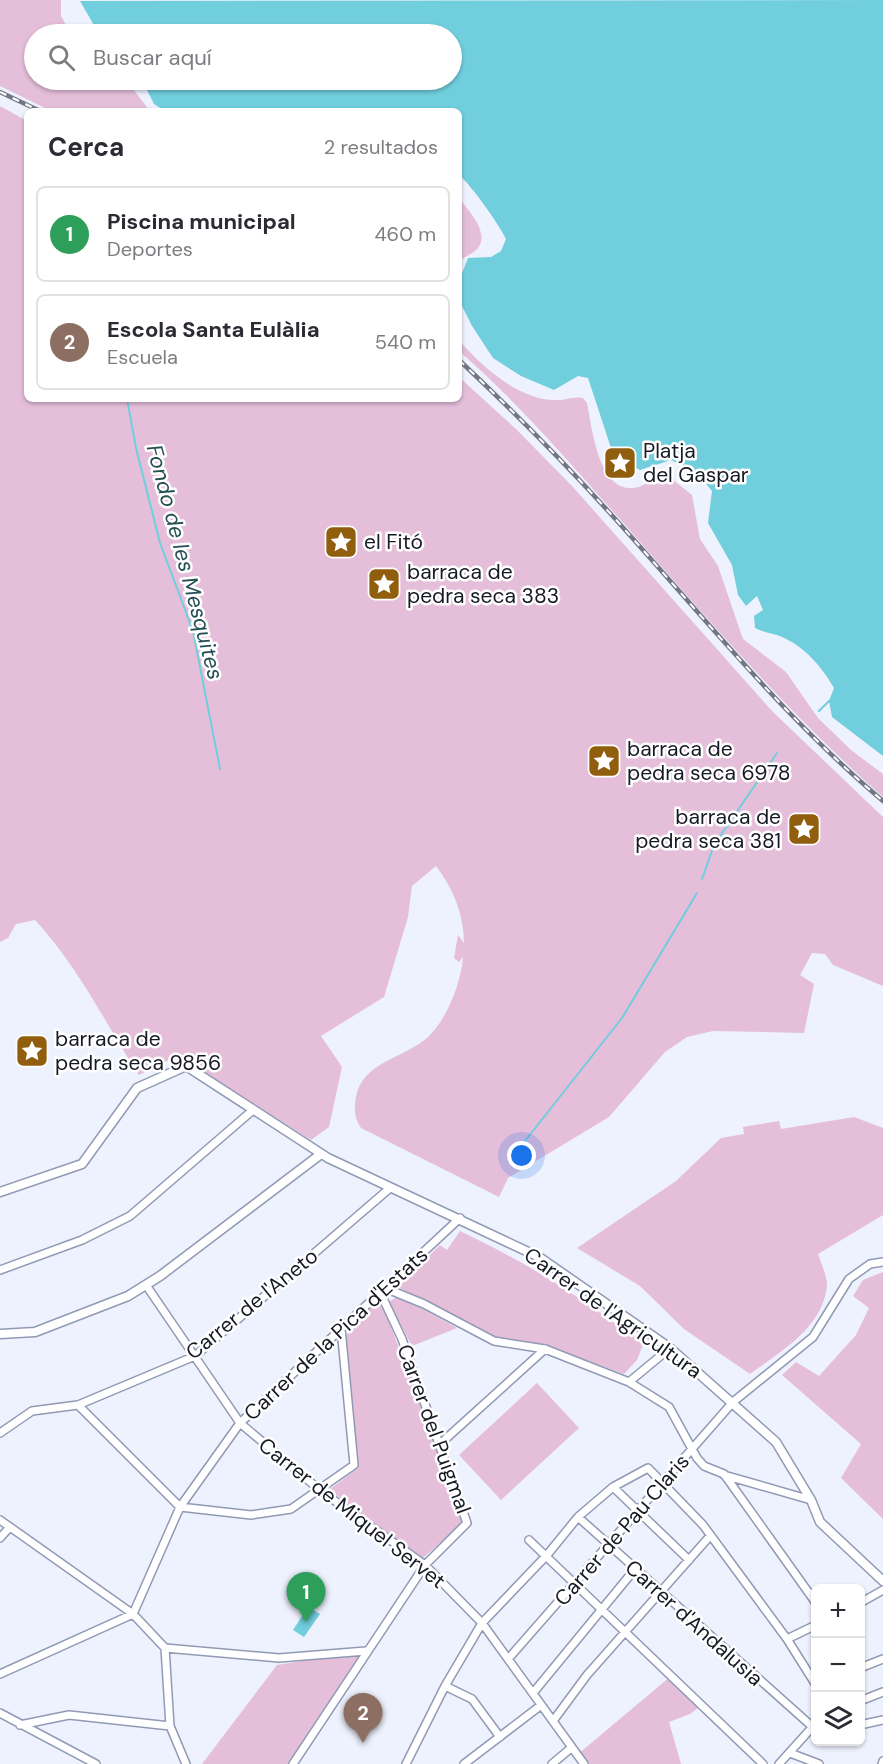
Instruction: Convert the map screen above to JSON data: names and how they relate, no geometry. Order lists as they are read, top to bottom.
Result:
{
  "streets": {
    "street": [
      "Carrer de l'Aneto",
      "Carrer de l'Agricultura",
      "Carrer de la Pica d'Estats",
      "Carrer del Puigmal",
      "Carrer de Miquel Servet",
      "Carrer de Pau Claris",
      "Carrer d'Andalusia"
    ]
  },
  "crossings": [
    ["Carrer de l'Aneto", "Carrer de l'Agricultura"],
    ["Carrer de l'Aneto", "Carrer de Miquel Servet"],
    ["Carrer de l'Agricultura", "Carrer de la Pica d'Estats"],
    ["Carrer de l'Agricultura", "Carrer de Pau Claris"],
    ["Carrer de la Pica d'Estats", "Carrer del Puigmal"],
    ["Carrer de la Pica d'Estats", "Carrer de Miquel Servet"],
    ["Carrer del Puigmal", "Carrer de Miquel Servet"],
    ["Carrer de Miquel Servet", "Carrer de Pau Claris"],
    ["Carrer de Pau Claris", "Carrer d'Andalusia"]
  ],
  "water": ["Fondo de les Mesquites"],
  "places": {
    "place": [
      "Platja del Gaspar",
      "el Fitó",
      "barraca de pedra seca 383",
      "barraca de pedra seca 6978",
      "barraca de pedra seca 381",
      "barraca de pedra seca 9856"
    ]
  },
  "page": {
    "search": "Buscar aquí",
    "heading": ["Cerca", "2 resultados"],
    "list": [
      {
        "mark": "1",
        "name": "Piscina municipal",
        "note": "Deportes",
        "value": "460 m"
      },
      {
        "mark": "2",
        "name": "Escola Santa Eulàlia",
        "note": "Escuela",
        "value": "540 m"
      }
    ],
    "pins": ["1", "2"],
    "map_buttons": ["+", "−"]
  }
}
